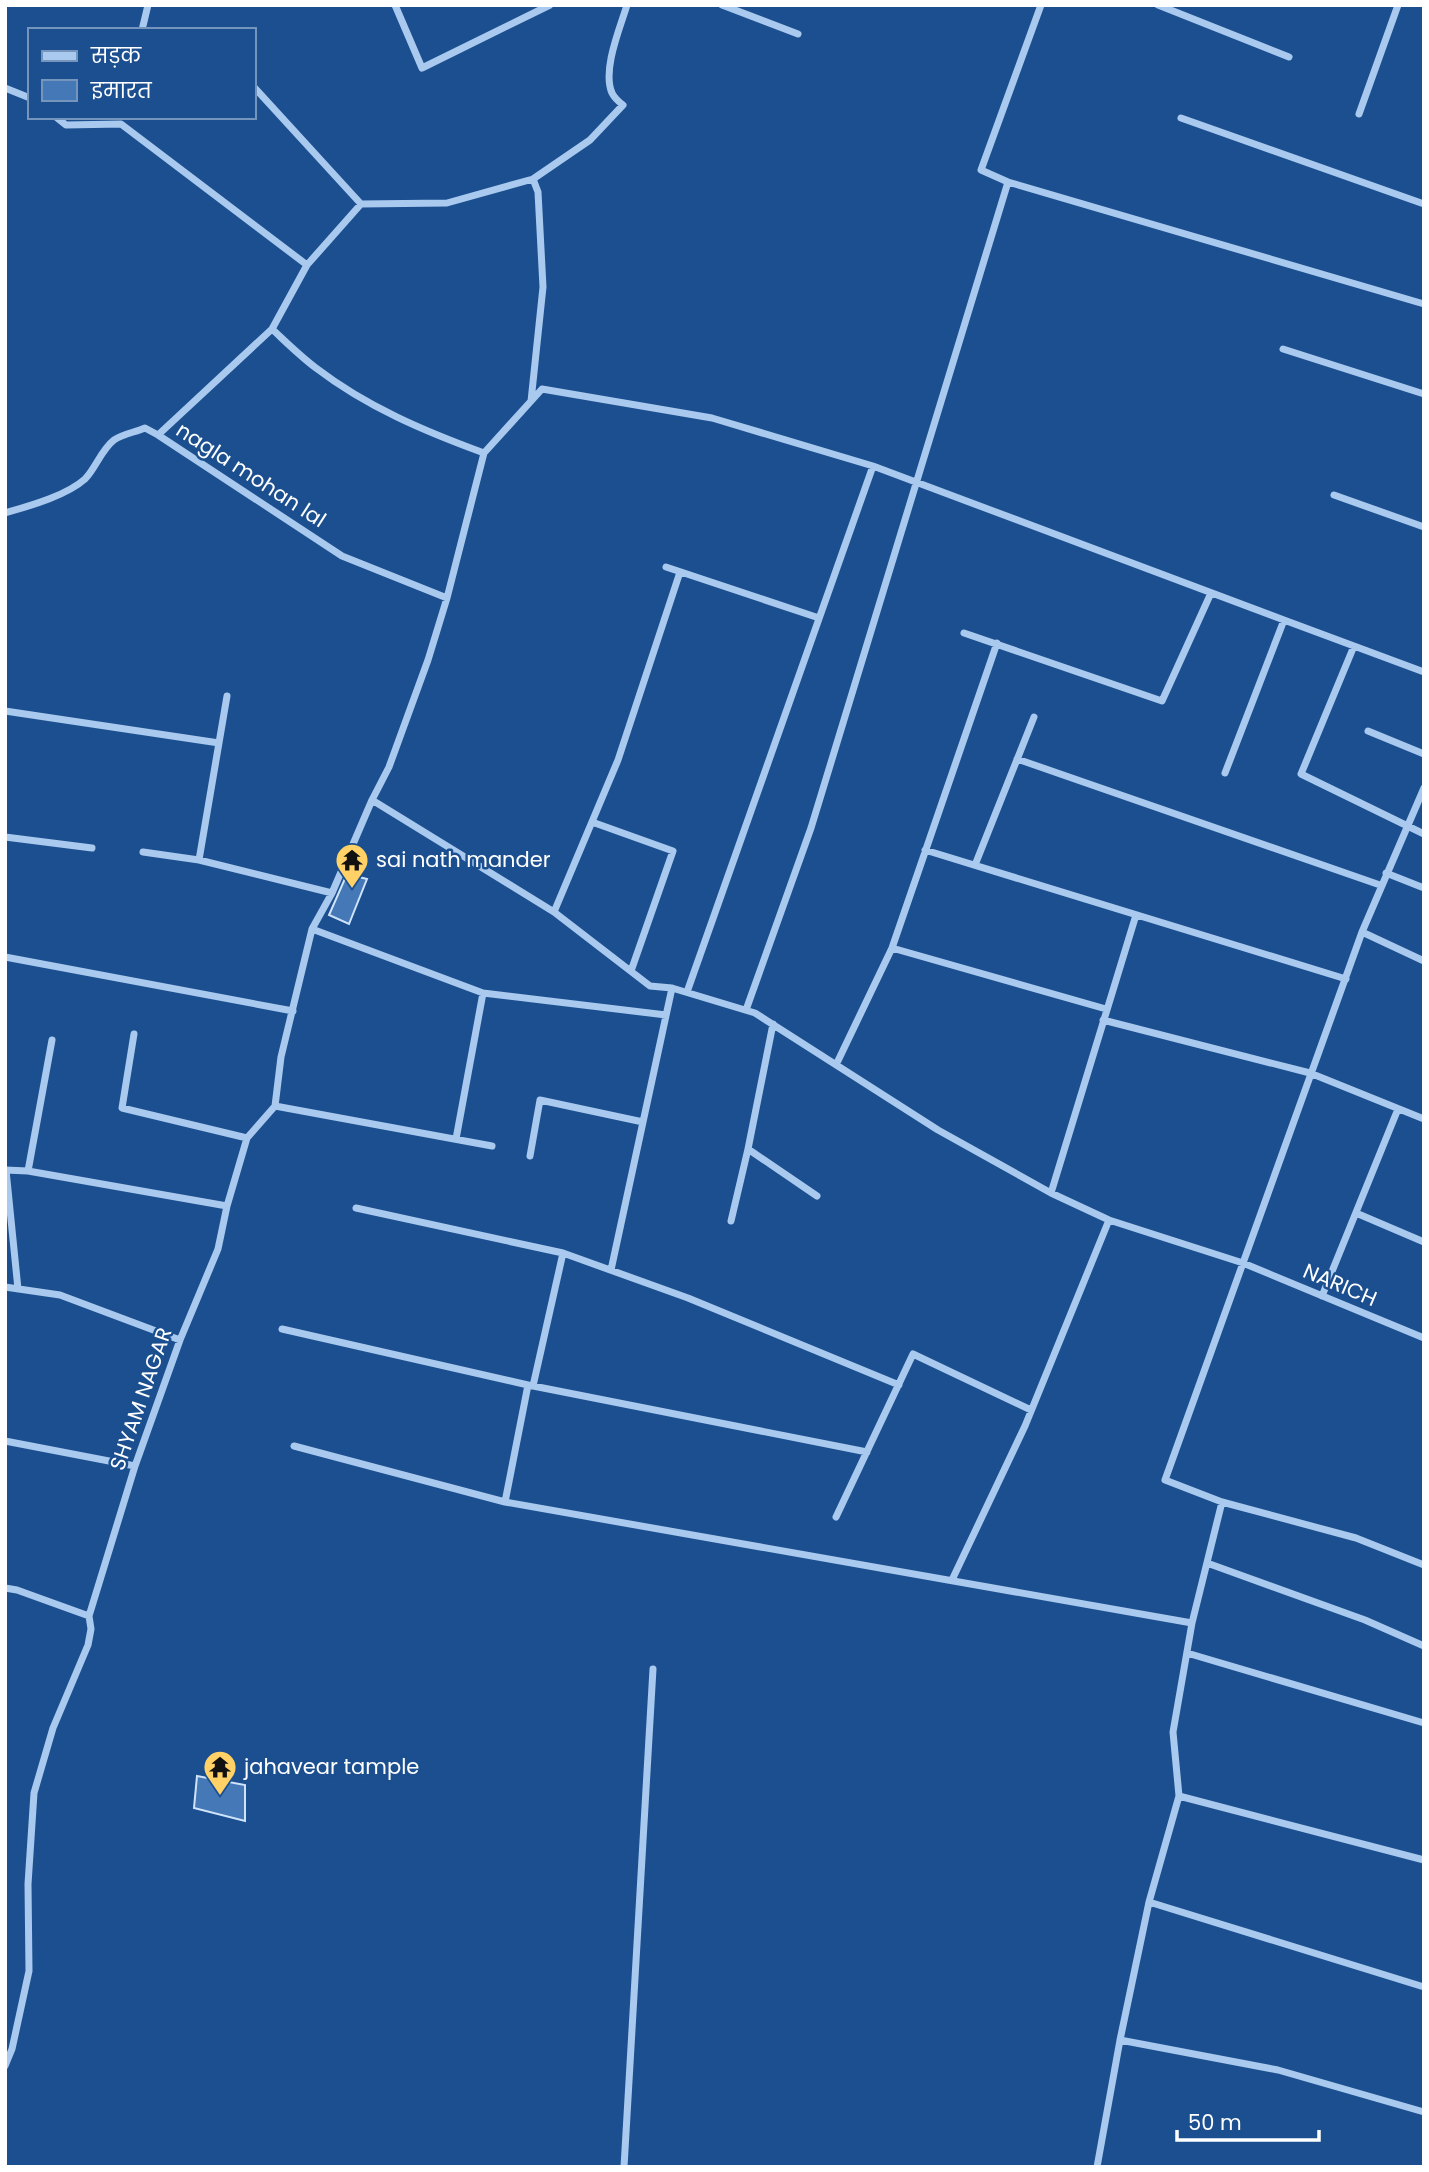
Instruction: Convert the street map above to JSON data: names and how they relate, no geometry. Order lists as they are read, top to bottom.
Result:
{
  "streets": {
    "street": ["nagla mohan lal", "NARICH", "SHYAM NAGAR"]
  },
  "places": {
    "temple": ["sai nath mander", "jahavear tample"]
  },
  "legend": ["सड़क", "इमारत"],
  "scale_bar": "50 m"
}
